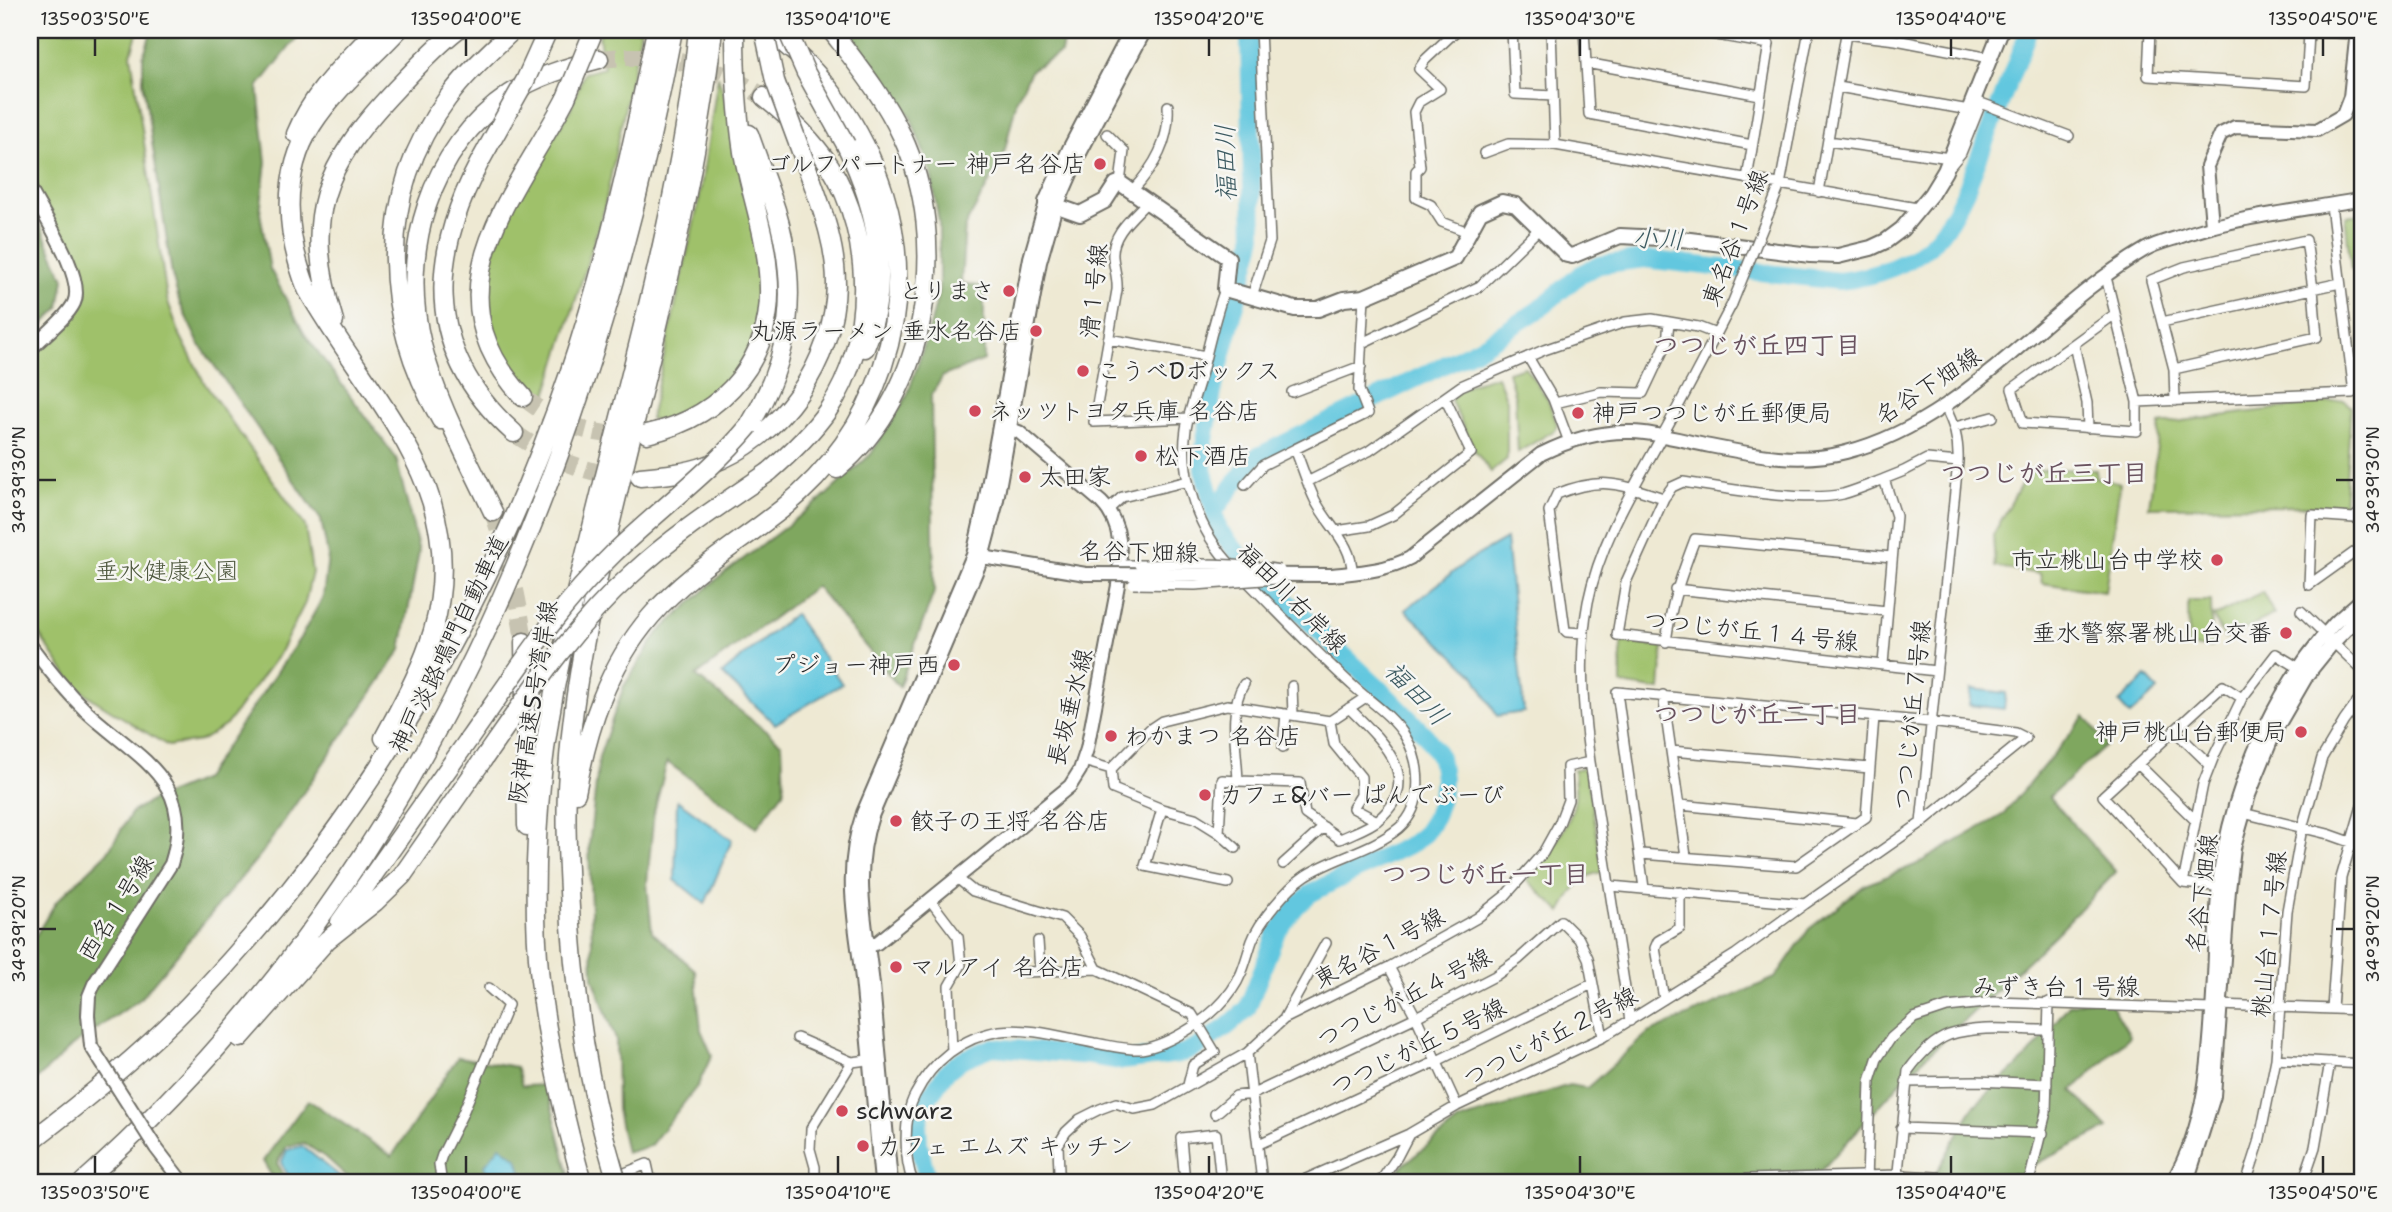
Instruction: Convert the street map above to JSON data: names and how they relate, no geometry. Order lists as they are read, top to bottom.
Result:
{
  "streets": {
    "highway": ["神戸淡路鳴門自動車道", "阪神高速5号湾岸線"],
    "street": [
      "東名谷１号線",
      "滑１号線",
      "名谷下畑線",
      "福田川右岸線",
      "つつじが丘１４号線",
      "長坂垂水線",
      "つつじが丘７号線",
      "西名１号線",
      "桃山台１７号線",
      "みずき台１号線",
      "つつじが丘４号線",
      "つつじが丘２号線",
      "つつじが丘５号線"
    ]
  },
  "crossings": [
    ["東名谷１号線", "名谷下畑線"],
    ["滑１号線", "福田川右岸線"],
    ["名谷下畑線", "長坂垂水線"],
    ["名谷下畑線", "つつじが丘７号線"],
    ["名谷下畑線", "みずき台１号線"],
    ["つつじが丘１４号線", "つつじが丘７号線"],
    ["つつじが丘７号線", "つつじが丘２号線"],
    ["桃山台１７号線", "みずき台１号線"],
    ["つつじが丘４号線", "つつじが丘２号線"],
    ["つつじが丘４号線", "つつじが丘５号線"]
  ],
  "districts": [
    "つつじが丘四丁目",
    "つつじが丘三丁目",
    "つつじが丘二丁目",
    "つつじが丘一丁目"
  ],
  "water": ["福田川", "小川"],
  "parks": ["垂水健康公園"],
  "places": [
    "ゴルフパートナー 神戸名谷店",
    "とりまさ",
    "丸源ラーメン 垂水名谷店",
    "こうべDボックス",
    "ネッツトヨタ兵庫 名谷店",
    "神戸つつじが丘郵便局",
    "松下酒店",
    "太田家",
    "市立桃山台中学校",
    "垂水警察署桃山台交番",
    "プジョー神戸西",
    "神戸桃山台郵便局",
    "わかまつ 名谷店",
    "カフェ&バー ぱんでぶーび",
    "餃子の王将 名谷店",
    "マルアイ 名谷店",
    "schwarz",
    "カフェ エムズ キッチン"
  ],
  "coordinates": [
    "135°03'50\"E",
    "135°04'00\"E",
    "135°04'10\"E",
    "135°04'20\"E",
    "135°04'30\"E",
    "135°04'40\"E",
    "135°04'50\"E",
    "34°39'30\"N",
    "34°39'20\"N"
  ]
}
